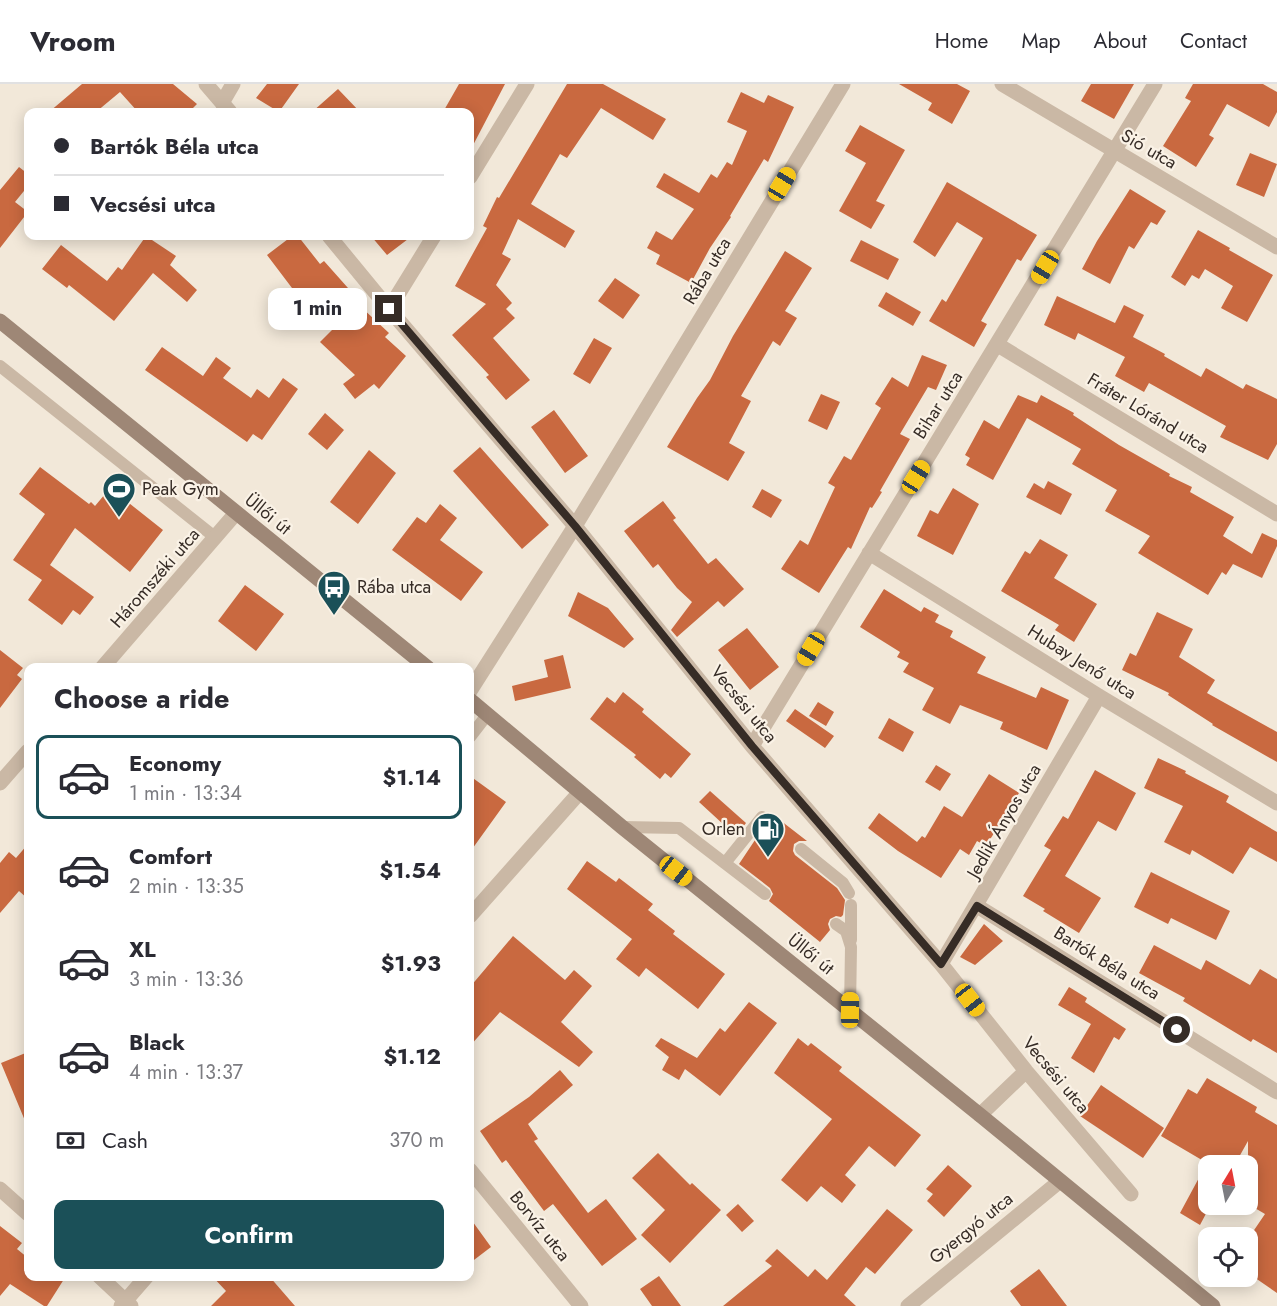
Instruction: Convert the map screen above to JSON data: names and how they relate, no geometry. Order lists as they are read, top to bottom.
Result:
{
  "streets": {
    "main road": ["Üllői út"],
    "street": [
      "Sió utca",
      "Rába utca",
      "Bihar utca",
      "Fráter Lóránd utca",
      "Háromszéki utca",
      "Hubay Jenő utca",
      "Vecsési utca",
      "Jedlik Ányos utca",
      "Bartók Béla utca",
      "Borvíz utca",
      "Gyergyó utca"
    ]
  },
  "crossings": [
    ["Sió utca", "Bihar utca"],
    ["Rába utca", "Vecsési utca"],
    ["Bihar utca", "Fráter Lóránd utca"],
    ["Bihar utca", "Hubay Jenő utca"],
    ["Bihar utca", "Vecsési utca"],
    ["Üllői út", "Háromszéki utca"],
    ["Üllői út", "Gyergyó utca"],
    ["Hubay Jenő utca", "Jedlik Ányos utca"],
    ["Vecsési utca", "Jedlik Ányos utca"],
    ["Jedlik Ányos utca", "Bartók Béla utca"]
  ],
  "places": {
    "sports": ["Peak Gym"],
    "bus stop": ["Rába utca"],
    "fuel station": ["Orlen"]
  },
  "north": "top",
  "page": {
    "header": "Vroom",
    "nav": [
      "Home",
      "Map",
      "About",
      "Contact"
    ],
    "banner": ["Bartók Béla utca", "Vecsési utca"],
    "bubble": "1 min",
    "heading": "Choose a ride",
    "list": [
      {
        "name": "Economy",
        "note": "1 min · 13:34",
        "value": "$1.14"
      },
      {
        "name": "Comfort",
        "note": "2 min · 13:35",
        "value": "$1.54"
      },
      {
        "name": "XL",
        "note": "3 min · 13:36",
        "value": "$1.93"
      },
      {
        "name": "Black",
        "note": "4 min · 13:37",
        "value": "$1.12"
      }
    ],
    "pay": ["Cash", "370 m"],
    "buttons": "Confirm"
  }
}
